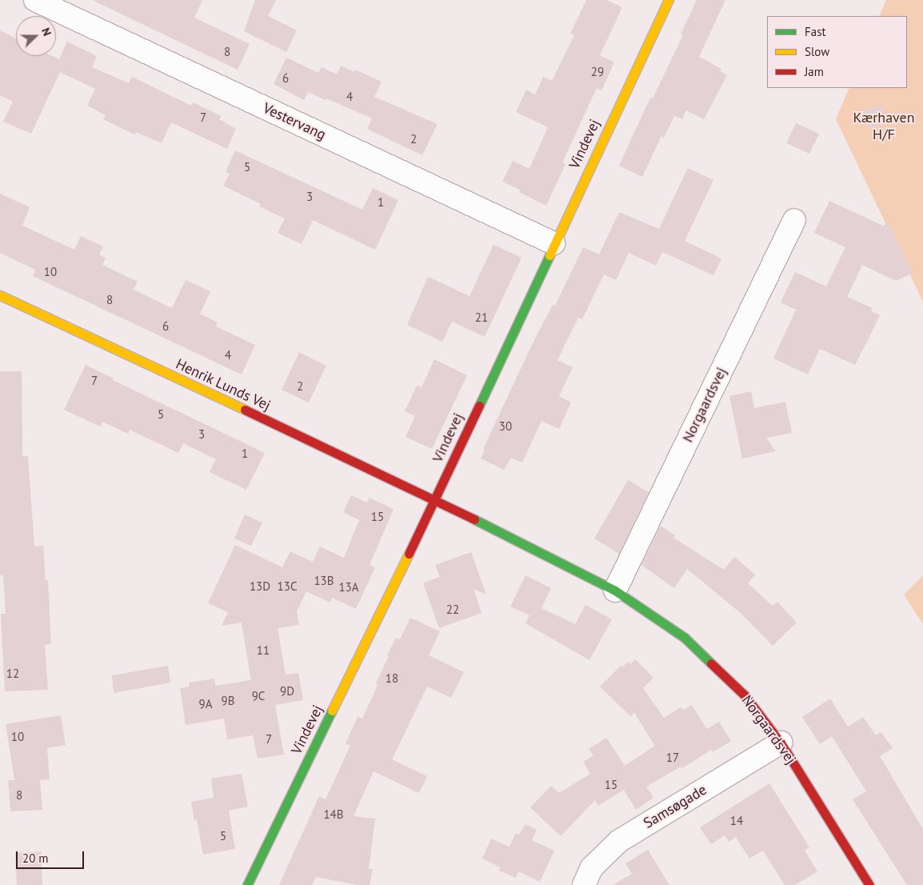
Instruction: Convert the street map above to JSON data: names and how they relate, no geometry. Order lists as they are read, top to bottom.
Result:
{
  "streets": {
    "street": [
      "Vestervang",
      "Vindevej",
      "Henrik Lunds Vej",
      "Norgaardsvej",
      "Samsøgade"
    ]
  },
  "crossings": [
    ["Vestervang", "Vindevej"],
    ["Vindevej", "Henrik Lunds Vej"],
    ["Vindevej", "Norgaardsvej"],
    ["Henrik Lunds Vej", "Norgaardsvej"],
    ["Norgaardsvej", "Samsøgade"]
  ],
  "parks": ["Kærhaven H/F"],
  "house_numbers": [
    "8",
    "29",
    "6",
    "4",
    "7",
    "2",
    "5",
    "3",
    "1",
    "10",
    "8",
    "21",
    "6",
    "4",
    "7",
    "2",
    "5",
    "30",
    "3",
    "1",
    "15",
    "13B",
    "13D",
    "13C",
    "13A",
    "22",
    "11",
    "12",
    "18",
    "9D",
    "9C",
    "9B",
    "9A",
    "10",
    "7",
    "17",
    "15",
    "8",
    "14B",
    "14",
    "5"
  ],
  "legend": ["Fast", "Slow", "Jam"],
  "scale_bar": "20 m",
  "north": "right"
}
